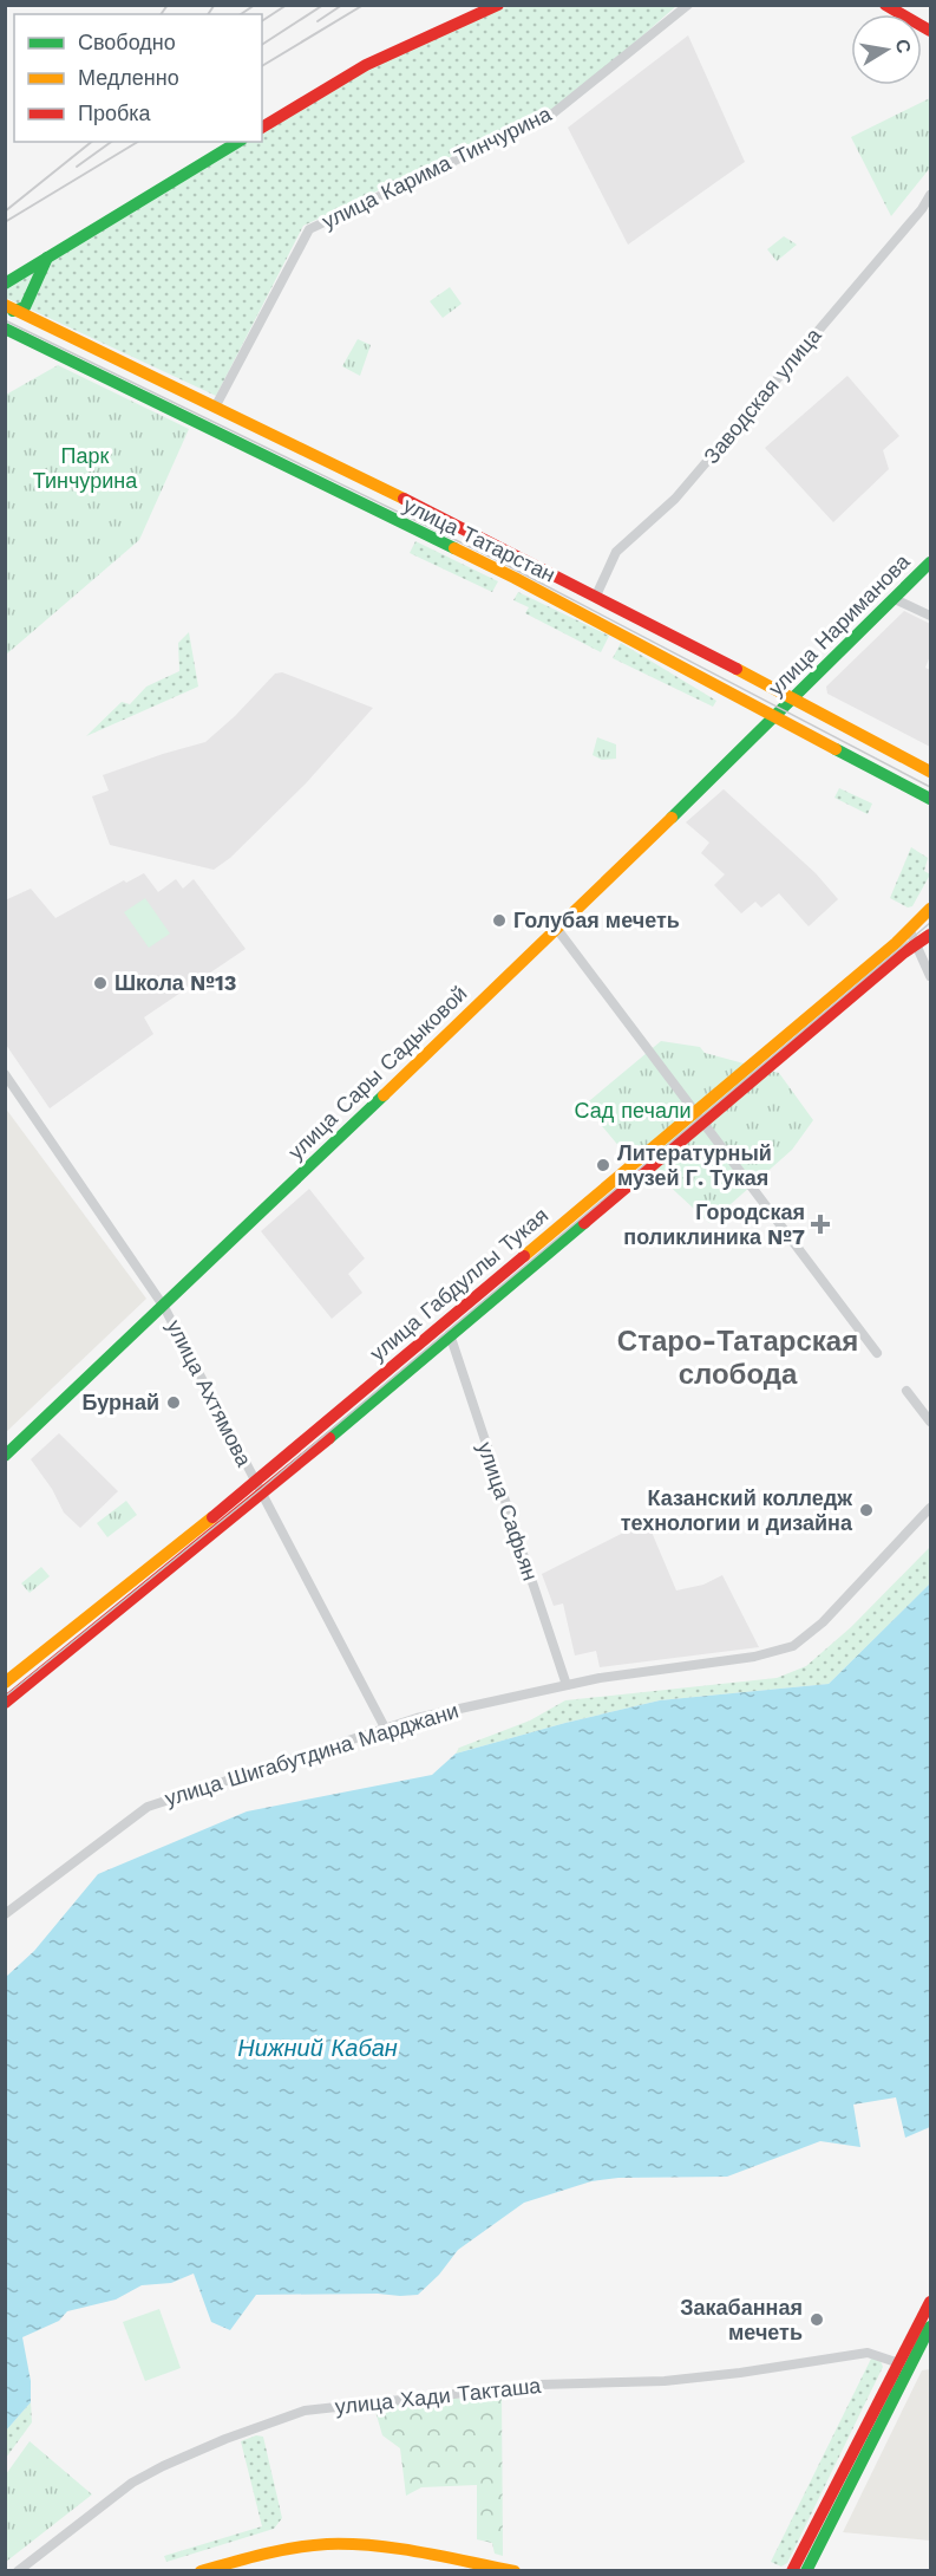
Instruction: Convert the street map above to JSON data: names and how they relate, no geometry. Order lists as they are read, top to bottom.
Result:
{
  "streets": {
    "main road": [
      "улица Татарстан",
      "улица Нариманова",
      "улица Сары Садыковой",
      "улица Габдуллы Тукая"
    ],
    "street": [
      "улица Карима Тинчурина",
      "Заводская улица",
      "улица Ахтямова",
      "улица Сафьян",
      "улица Шигабутдина Марджани",
      "улица Хади Такташа"
    ]
  },
  "crossings": [
    ["улица Карима Тинчурина", "улица Татарстан"],
    ["Заводская улица", "улица Татарстан"],
    ["улица Татарстан", "улица Нариманова"],
    ["улица Татарстан", "улица Сары Садыковой"],
    ["улица Нариманова", "улица Сары Садыковой"],
    ["улица Сары Садыковой", "улица Ахтямова"],
    ["улица Габдуллы Тукая", "улица Ахтямова"],
    ["улица Габдуллы Тукая", "улица Сафьян"],
    ["улица Ахтямова", "улица Шигабутдина Марджани"],
    ["улица Сафьян", "улица Шигабутдина Марджани"]
  ],
  "districts": ["Старо-Татарская слобода"],
  "water": ["Нижний Кабан"],
  "parks": ["Парк Тинчурина", "Сад печали"],
  "places": {
    "other": [
      "Голубая мечеть",
      "Школа №13",
      "Литературный музей Г. Тукая",
      "Бурнай",
      "Казанский колледж технологии и дизайна",
      "Закабанная мечеть"
    ],
    "health": ["Городская поликлиника №7"]
  },
  "legend": ["Свободно", "Медленно", "Пробка"],
  "north": "right"
}
